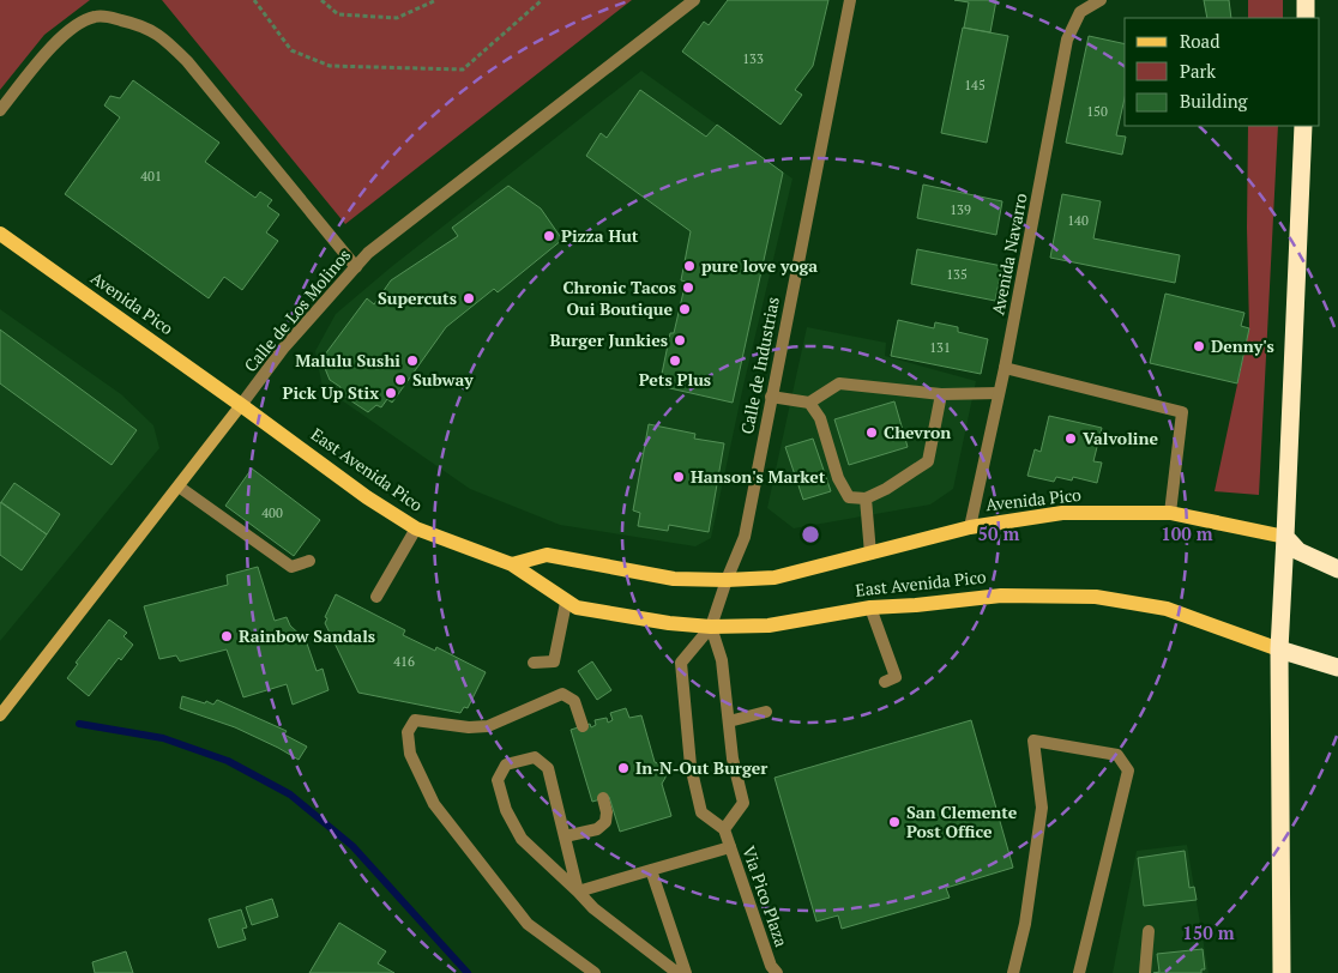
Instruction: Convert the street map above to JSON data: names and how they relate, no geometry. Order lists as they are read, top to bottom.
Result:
{
  "streets": {
    "highway": ["Avenida Pico", "East Avenida Pico"],
    "street": [
      "Avenida Navarro",
      "Calle de Los Molinos",
      "Calle de Industrias",
      "Via Pico Plaza"
    ]
  },
  "crossings": [
    ["Avenida Navarro", "Avenida Pico"],
    ["Avenida Pico", "Calle de Los Molinos"],
    ["Avenida Pico", "Calle de Industrias"],
    ["Avenida Pico", "East Avenida Pico"],
    ["Calle de Los Molinos", "East Avenida Pico"],
    ["Calle de Industrias", "East Avenida Pico"]
  ],
  "places": [
    "Pizza Hut",
    "pure love yoga",
    "Chronic Tacos",
    "Supercuts",
    "Oui Boutique",
    "Burger Junkies",
    "Denny's",
    "Malulu Sushi",
    "Pets Plus",
    "Subway",
    "Pick Up Stix",
    "Chevron",
    "Valvoline",
    "Hanson's Market",
    "Rainbow Sandals",
    "In-N-Out Burger",
    "San Clemente Post Office"
  ],
  "house_numbers": [
    "133",
    "145",
    "150",
    "401",
    "139",
    "140",
    "135",
    "131",
    "400",
    "416"
  ],
  "legend": ["Road", "Park", "Building"],
  "rings": ["50 m", "100 m", "150 m"]
}
